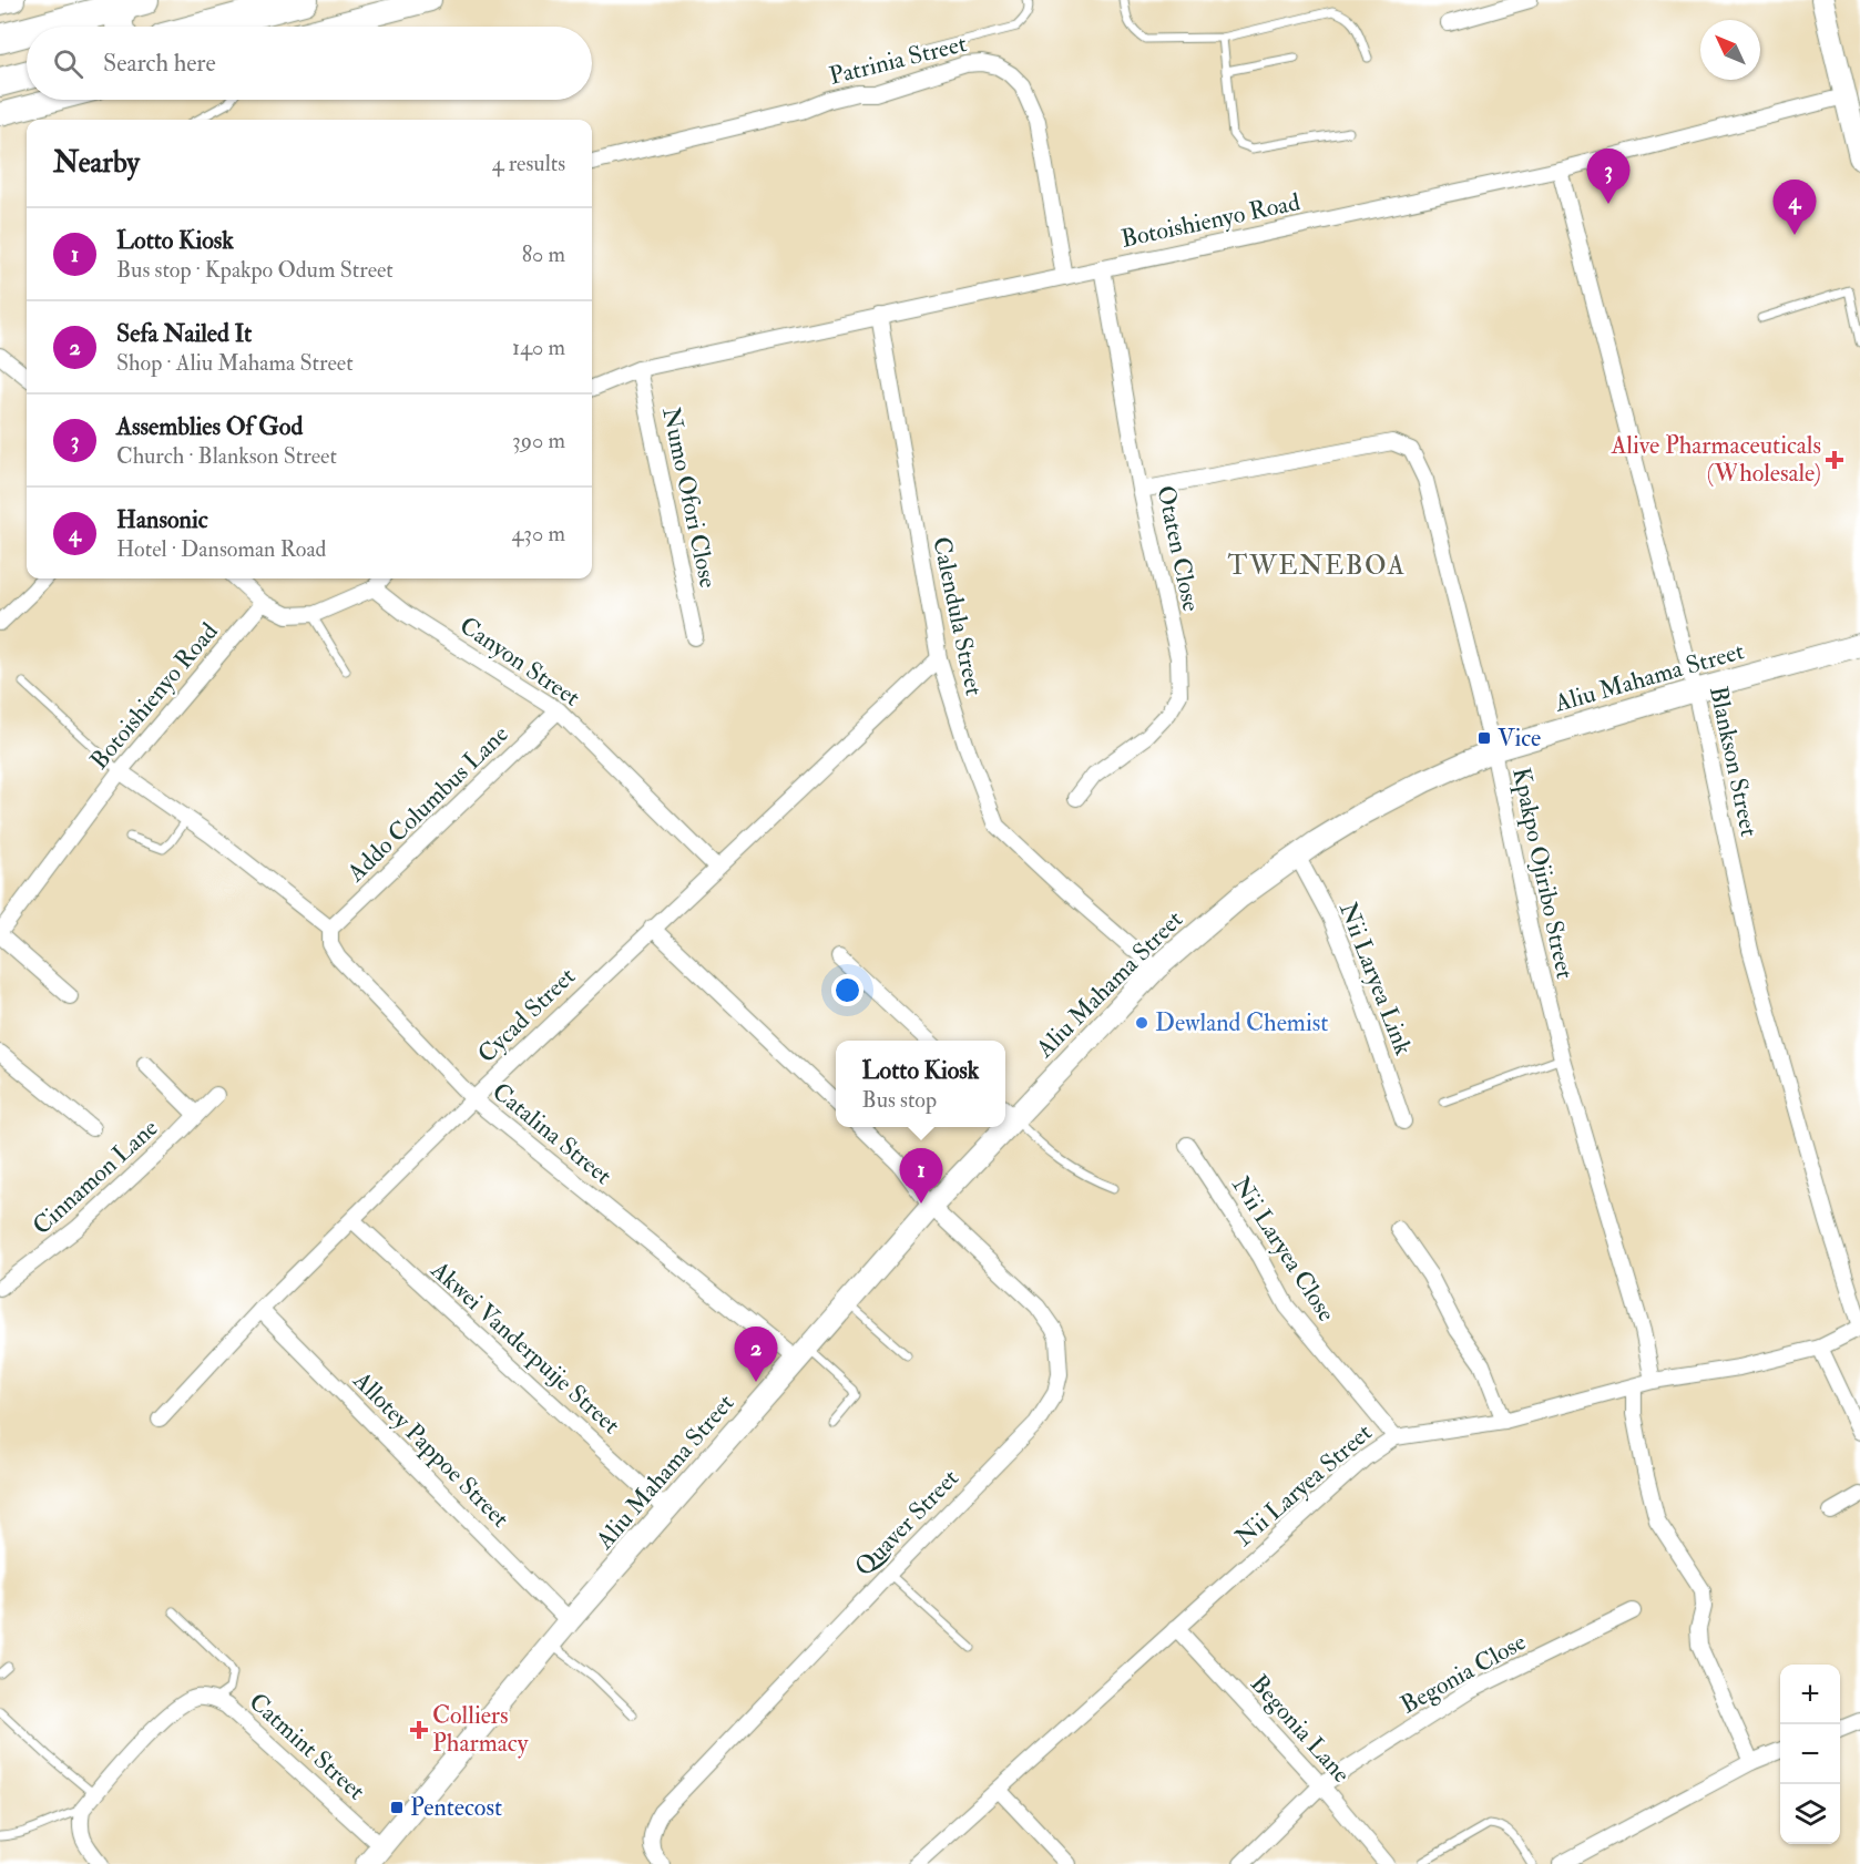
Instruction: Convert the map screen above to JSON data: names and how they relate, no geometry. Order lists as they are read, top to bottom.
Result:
{
  "streets": {
    "street": [
      "Patrinia Street",
      "Botoishienyo Road",
      "Numo Ofori Close",
      "Otaten Close",
      "Calendula Street",
      "Canyon Street",
      "Aliu Mahama Street",
      "Blankson Street",
      "Addo Columbus Lane",
      "Kpakpo Ojiribo Street",
      "Nii Laryea Link",
      "Cycad Street",
      "Catalina Street",
      "Cinnamon Lane",
      "Nii Laryea Close",
      "Akwei Vanderpuije Street",
      "Allotey Pappoe Street",
      "Nii Laryea Street",
      "Quaver Street",
      "Begonia Close",
      "Begonia Lane",
      "Catmint Street"
    ]
  },
  "crossings": [
    ["Patrinia Street", "Botoishienyo Road"],
    ["Botoishienyo Road", "Numo Ofori Close"],
    ["Botoishienyo Road", "Otaten Close"],
    ["Botoishienyo Road", "Calendula Street"],
    ["Botoishienyo Road", "Blankson Street"],
    ["Otaten Close", "Kpakpo Ojiribo Street"],
    ["Calendula Street", "Aliu Mahama Street"],
    ["Calendula Street", "Cycad Street"],
    ["Canyon Street", "Addo Columbus Lane"],
    ["Canyon Street", "Cycad Street"],
    ["Aliu Mahama Street", "Blankson Street"],
    ["Aliu Mahama Street", "Kpakpo Ojiribo Street"],
    ["Aliu Mahama Street", "Nii Laryea Link"],
    ["Aliu Mahama Street", "Catalina Street"],
    ["Aliu Mahama Street", "Akwei Vanderpuije Street"],
    ["Aliu Mahama Street", "Allotey Pappoe Street"],
    ["Aliu Mahama Street", "Quaver Street"],
    ["Aliu Mahama Street", "Catmint Street"],
    ["Blankson Street", "Nii Laryea Street"],
    ["Addo Columbus Lane", "Catalina Street"],
    ["Kpakpo Ojiribo Street", "Nii Laryea Street"],
    ["Cycad Street", "Catalina Street"],
    ["Cycad Street", "Akwei Vanderpuije Street"],
    ["Cycad Street", "Allotey Pappoe Street"],
    ["Nii Laryea Close", "Nii Laryea Street"],
    ["Nii Laryea Street", "Begonia Lane"],
    ["Begonia Close", "Begonia Lane"]
  ],
  "districts": ["TWENEBOA"],
  "places": {
    "health": ["Alive Pharmaceuticals (Wholesale)", "Colliers Pharmacy"],
    "transit": ["Vice", "Pentecost"],
    "other": ["Dewland Chemist"]
  },
  "north": "top left",
  "page": {
    "search": "Search here",
    "heading": ["Nearby", "4 results"],
    "pins": [
      "3",
      "4",
      "1",
      "2"
    ],
    "list": [
      {
        "mark": "1",
        "name": "Lotto Kiosk",
        "note": "Bus stop · Kpakpo Odum Street",
        "value": "80 m"
      },
      {
        "mark": "2",
        "name": "Sefa Nailed It",
        "note": "Shop · Aliu Mahama Street",
        "value": "140 m"
      },
      {
        "mark": "3",
        "name": "Assemblies Of God",
        "note": "Church · Blankson Street",
        "value": "390 m"
      },
      {
        "mark": "4",
        "name": "Hansonic",
        "note": "Hotel · Dansoman Road",
        "value": "430 m"
      }
    ],
    "popup": ["Lotto Kiosk", "Bus stop"],
    "map_buttons": ["+", "−"]
  }
}
